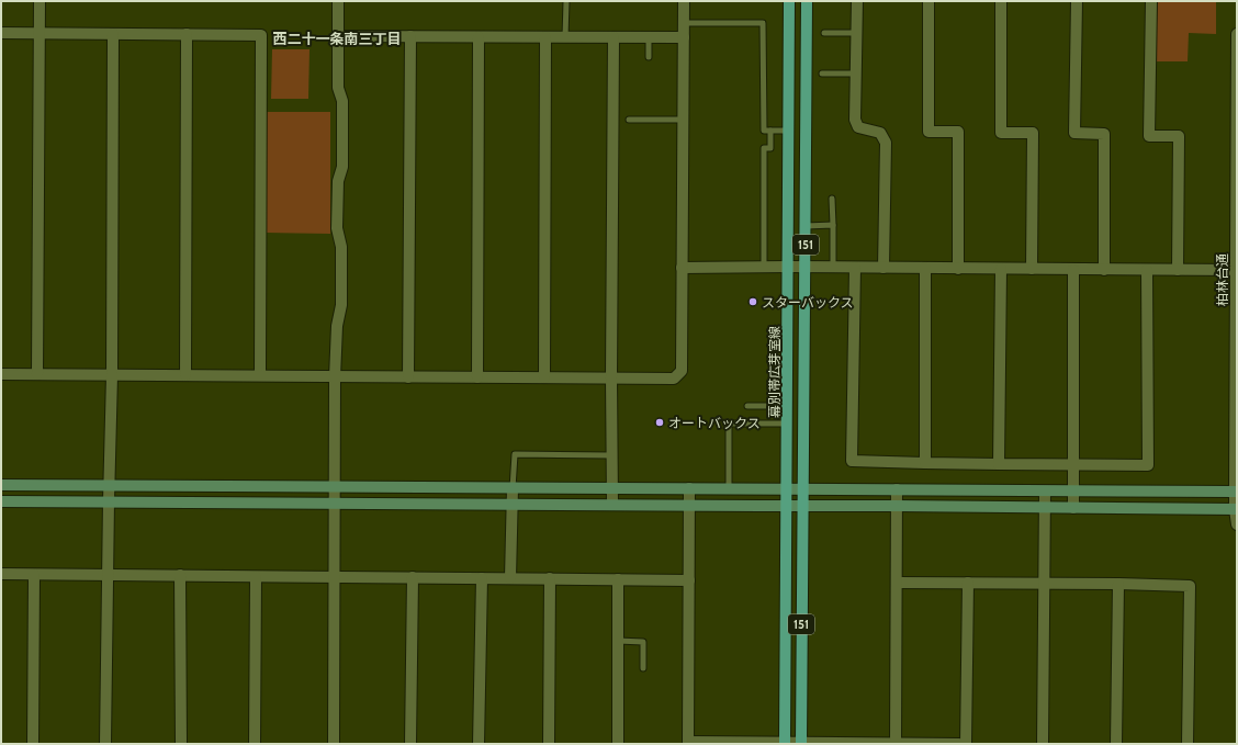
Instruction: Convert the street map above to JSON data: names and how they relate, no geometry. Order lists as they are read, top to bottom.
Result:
{
  "streets": {
    "main road": ["151", "幕別帯広芽室線"],
    "street": ["柏林台通"]
  },
  "districts": ["西二十一条南三丁目"],
  "places": ["スターバックス", "オートバックス"]
}
